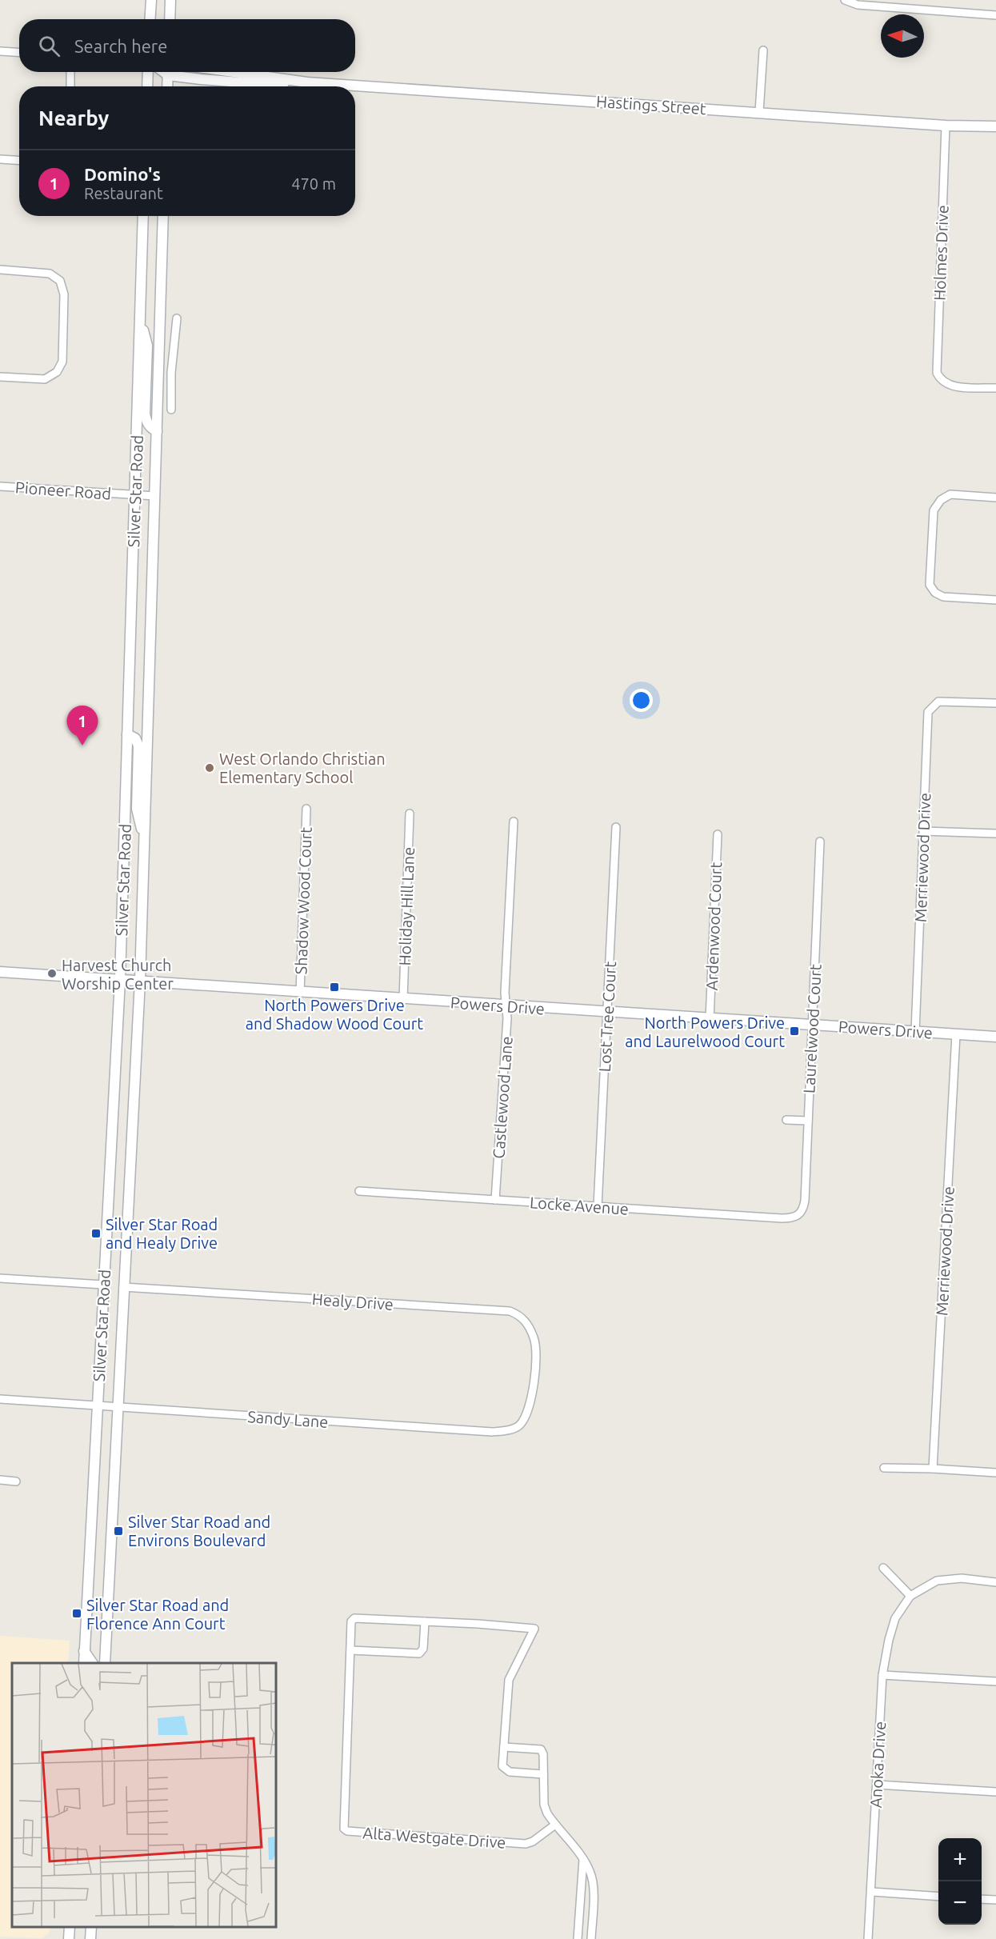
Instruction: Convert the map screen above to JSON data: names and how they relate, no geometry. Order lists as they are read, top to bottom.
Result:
{
  "streets": {
    "main road": ["Hastings Street", "Silver Star Road", "Powers Drive"],
    "street": [
      "Holmes Drive",
      "Pioneer Road",
      "Merriewood Drive",
      "Shadow Wood Court",
      "Holiday Hill Lane",
      "Ardenwood Court",
      "Lost Tree Court",
      "Laurelwood Court",
      "Castlewood Lane",
      "Locke Avenue",
      "Healy Drive",
      "Sandy Lane",
      "Anoka Drive",
      "Alta Westgate Drive"
    ]
  },
  "crossings": [
    ["Hastings Street", "Holmes Drive"],
    ["Pioneer Road", "Silver Star Road"],
    ["Silver Star Road", "Powers Drive"],
    ["Silver Star Road", "Healy Drive"],
    ["Silver Star Road", "Sandy Lane"],
    ["Merriewood Drive", "Powers Drive"],
    ["Shadow Wood Court", "Powers Drive"],
    ["Holiday Hill Lane", "Powers Drive"],
    ["Ardenwood Court", "Powers Drive"],
    ["Powers Drive", "Lost Tree Court"],
    ["Powers Drive", "Laurelwood Court"],
    ["Powers Drive", "Castlewood Lane"],
    ["Lost Tree Court", "Locke Avenue"],
    ["Laurelwood Court", "Locke Avenue"],
    ["Castlewood Lane", "Locke Avenue"],
    ["Healy Drive", "Sandy Lane"]
  ],
  "places": {
    "other": ["West Orlando Christian Elementary School", "Harvest Church Worship Center"],
    "transit": [
      "North Powers Drive and Shadow Wood Court",
      "North Powers Drive and Laurelwood Court",
      "Silver Star Road and Healy Drive",
      "Silver Star Road and Environs Boulevard",
      "Silver Star Road and Florence Ann Court"
    ]
  },
  "north": "left",
  "page": {
    "search": "Search here",
    "heading": "Nearby",
    "list": [
      {
        "mark": "1",
        "name": "Domino's",
        "note": "Restaurant",
        "value": "470 m"
      }
    ],
    "pins": "1",
    "map_buttons": ["+", "−"]
  }
}
